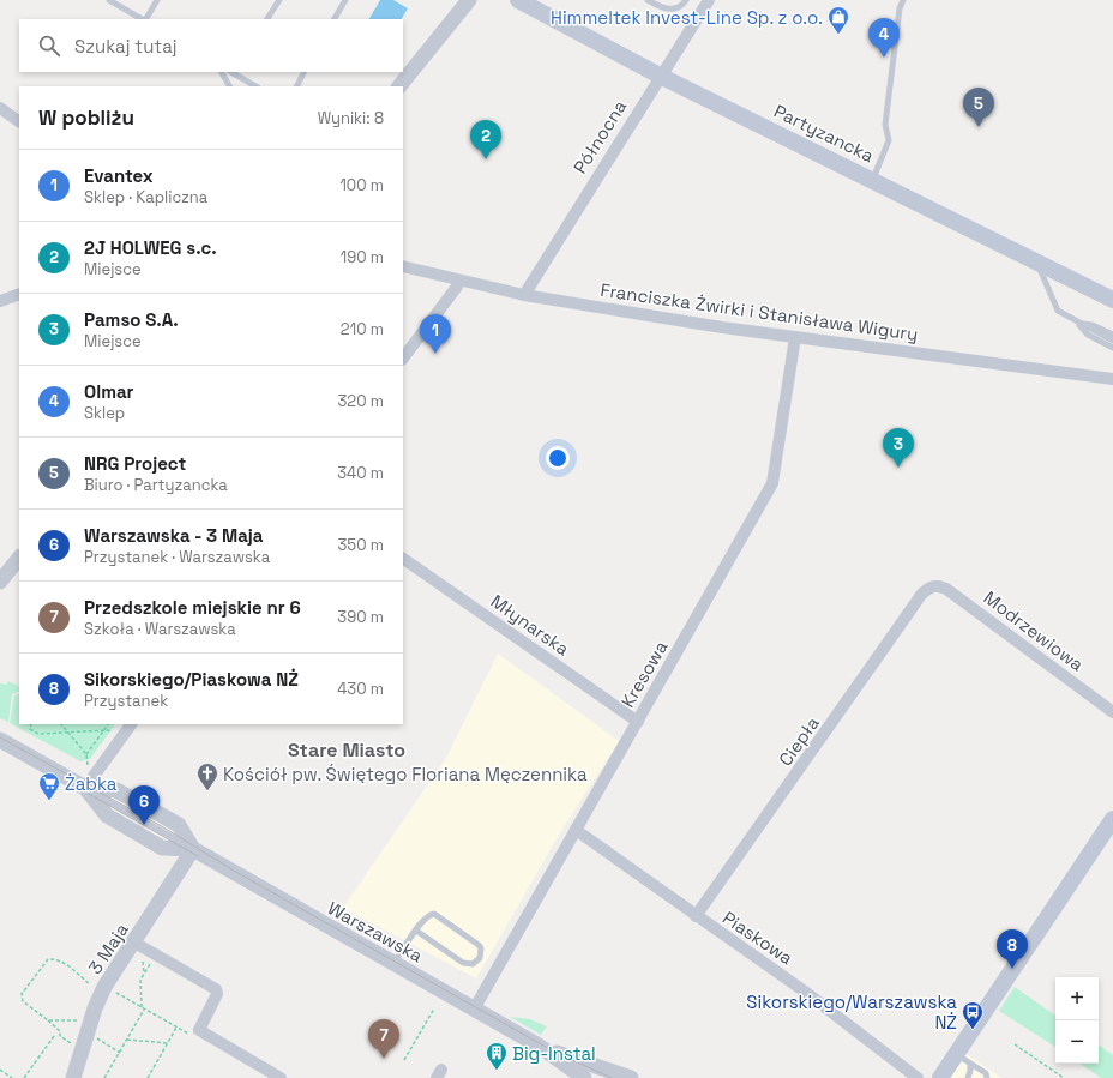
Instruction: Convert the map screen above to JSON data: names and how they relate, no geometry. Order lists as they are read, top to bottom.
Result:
{
  "streets": {
    "main road": ["Partyzancka"],
    "street": [
      "Północna",
      "Franciszka Żwirki i Stanisława Wigury",
      "Młynarska",
      "Modrzewiowa",
      "Kresowa",
      "Ciepła",
      "Warszawska",
      "Piaskowa",
      "3 Maja"
    ]
  },
  "crossings": [
    ["Partyzancka", "Północna"],
    ["Północna", "Franciszka Żwirki i Stanisława Wigury"],
    ["Franciszka Żwirki i Stanisława Wigury", "Kresowa"],
    ["Młynarska", "Kresowa"],
    ["Modrzewiowa", "Ciepła"],
    ["Kresowa", "Warszawska"],
    ["Kresowa", "Piaskowa"],
    ["Ciepła", "Piaskowa"],
    ["Warszawska", "3 Maja"]
  ],
  "districts": ["Stare Miasto"],
  "places": {
    "shop": ["Himmeltek Invest-Line Sp. z o.o."],
    "church": ["Kościół pw. Świętego Floriana Męczennika"],
    "supermarket": ["Żabka"],
    "bus stop": ["Sikorskiego/Warszawska NŻ"],
    "building": ["Big-Instal"]
  },
  "page": {
    "pins": [
      "4",
      "5",
      "2",
      "1",
      "3",
      "6",
      "8",
      "7"
    ],
    "search": "Szukaj tutaj",
    "heading": ["W pobliżu", "Wyniki: 8"],
    "list": [
      {
        "mark": "1",
        "name": "Evantex",
        "note": "Sklep · Kapliczna",
        "value": "100 m"
      },
      {
        "mark": "2",
        "name": "2J HOLWEG s.c.",
        "note": "Miejsce",
        "value": "190 m"
      },
      {
        "mark": "3",
        "name": "Pamso S.A.",
        "note": "Miejsce",
        "value": "210 m"
      },
      {
        "mark": "4",
        "name": "Olmar",
        "note": "Sklep",
        "value": "320 m"
      },
      {
        "mark": "5",
        "name": "NRG Project",
        "note": "Biuro · Partyzancka",
        "value": "340 m"
      },
      {
        "mark": "6",
        "name": "Warszawska - 3 Maja",
        "note": "Przystanek · Warszawska",
        "value": "350 m"
      },
      {
        "mark": "7",
        "name": "Przedszkole miejskie nr 6",
        "note": "Szkoła · Warszawska",
        "value": "390 m"
      },
      {
        "mark": "8",
        "name": "Sikorskiego/Piaskowa NŻ",
        "note": "Przystanek",
        "value": "430 m"
      }
    ],
    "map_buttons": ["+", "−"]
  }
}
